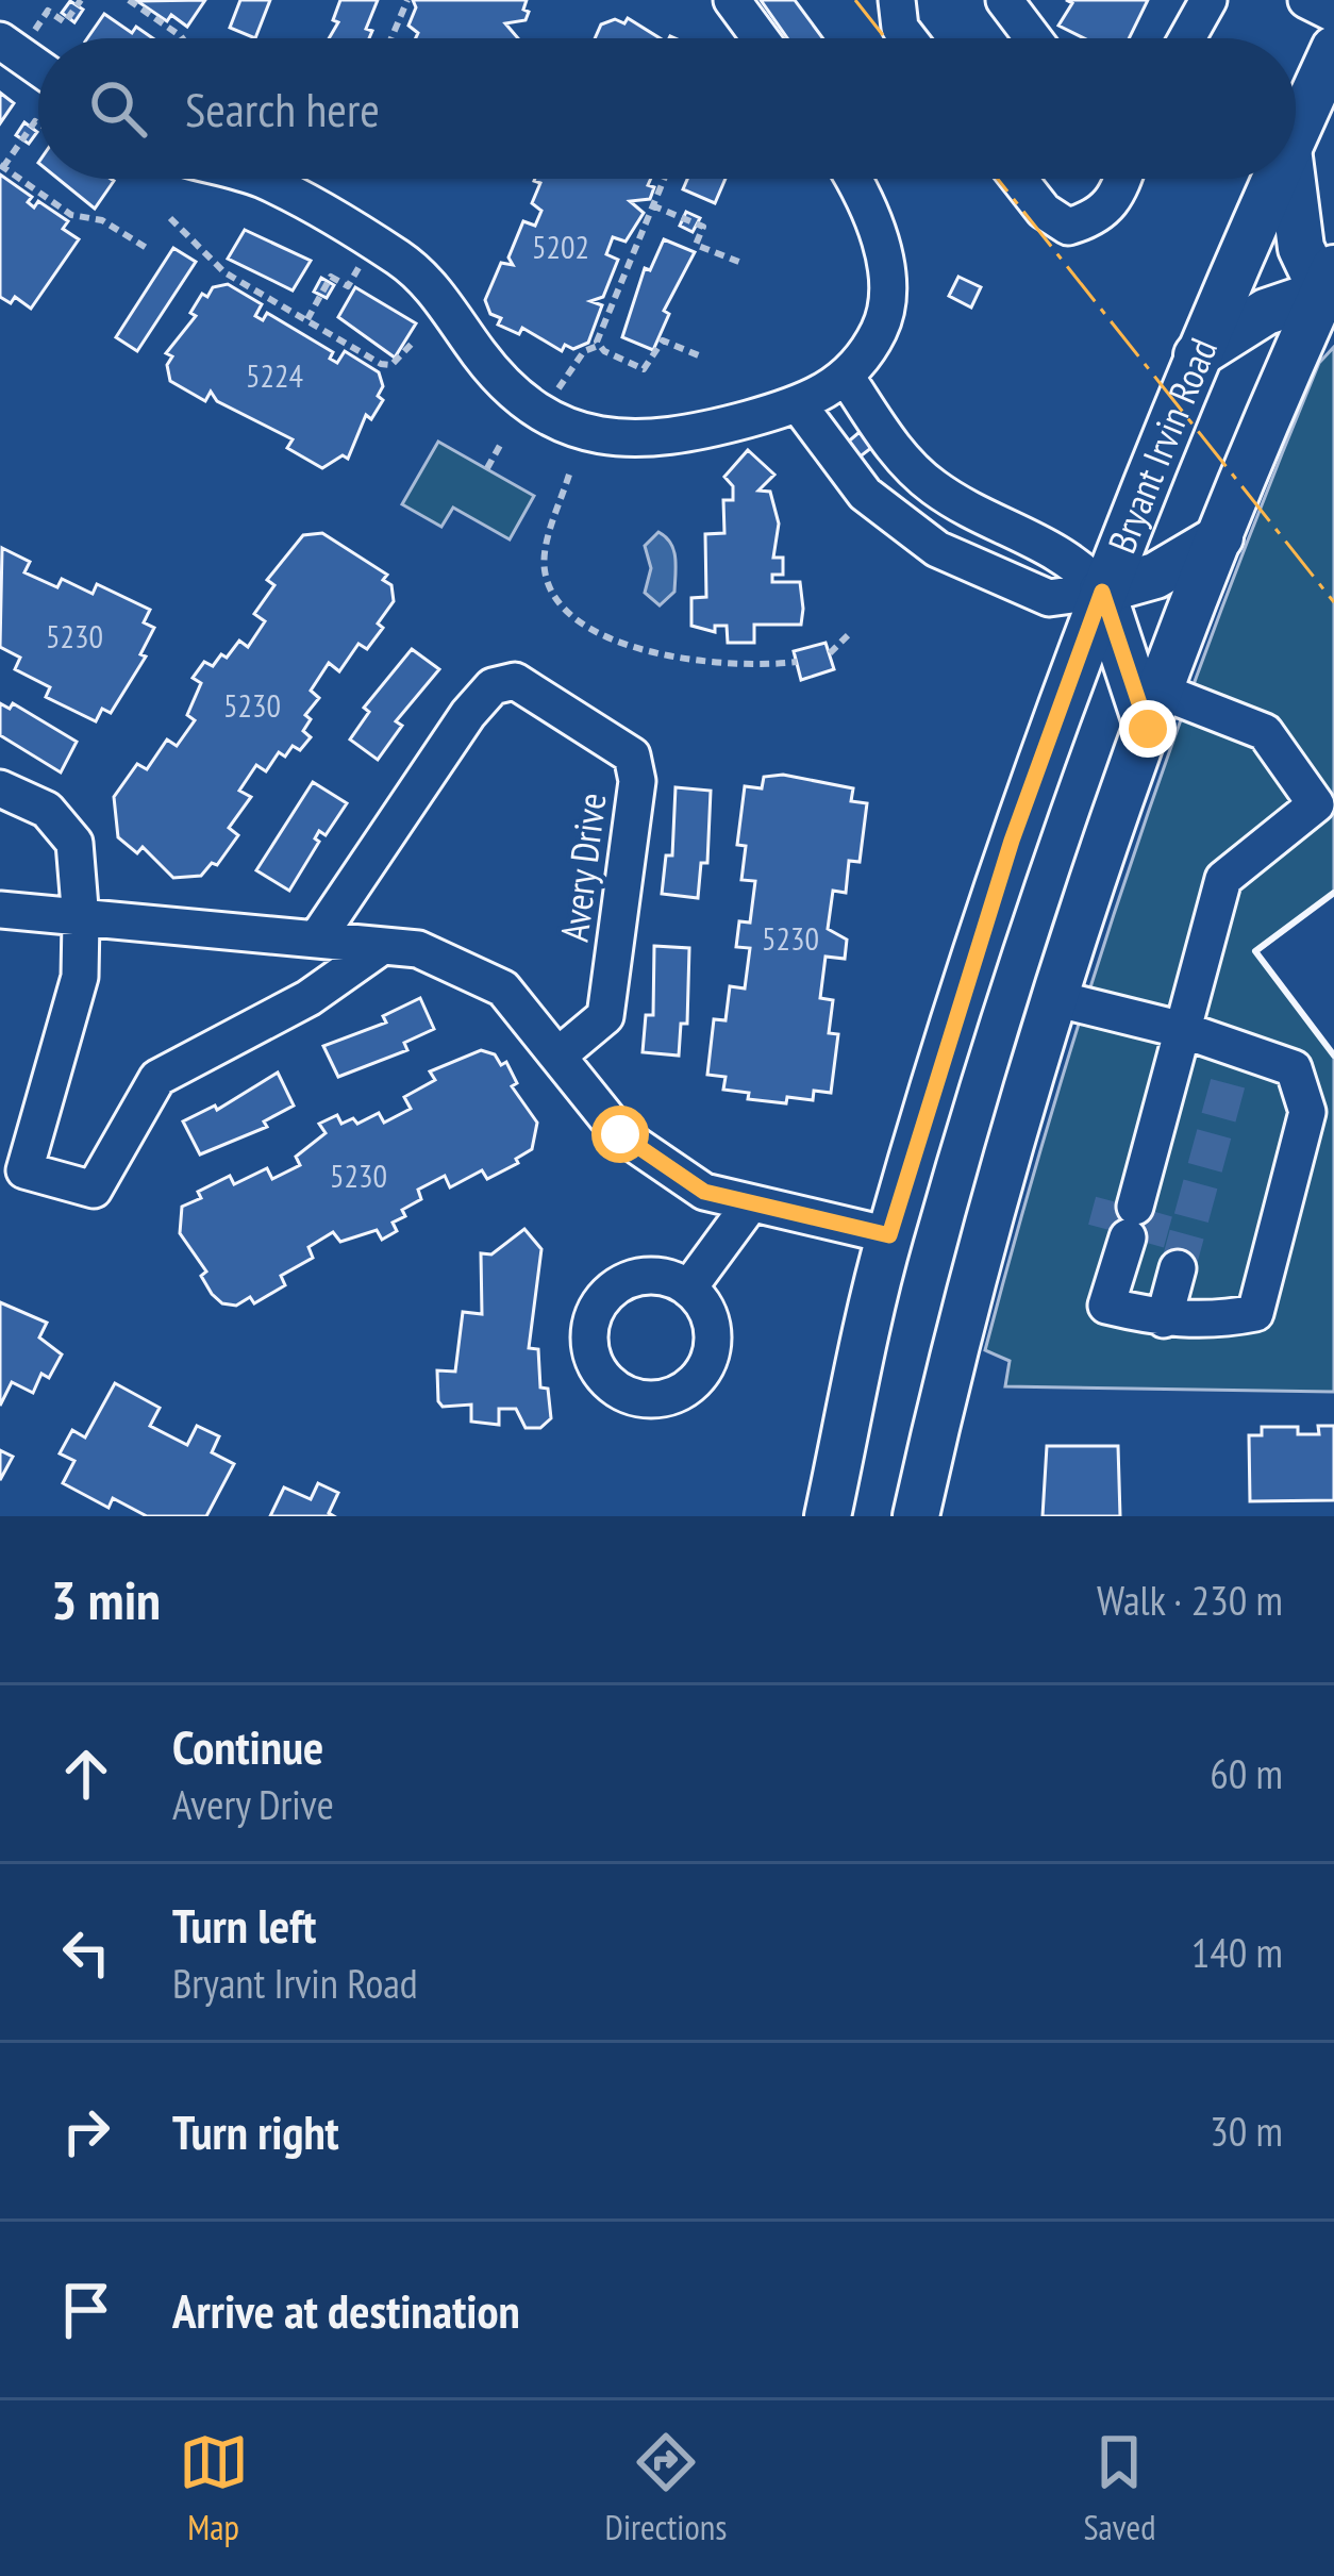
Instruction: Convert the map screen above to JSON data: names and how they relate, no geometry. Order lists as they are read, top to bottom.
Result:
{
  "streets": {
    "main road": ["Bryant Irvin Road"],
    "lane": ["Avery Drive"]
  },
  "house_numbers": [
    "5202",
    "5224",
    "5230",
    "5230",
    "5230",
    "5230"
  ],
  "page": {
    "search": "Search here",
    "heading": ["3 min", "Walk · 230 m"],
    "list": [
      ["Continue", "Avery Drive", "60 m"],
      ["Turn left", "Bryant Irvin Road", "140 m"],
      ["Turn right", "30 m"],
      "Arrive at destination"
    ],
    "nav": ["Map", "Directions", "Saved"]
  }
}
